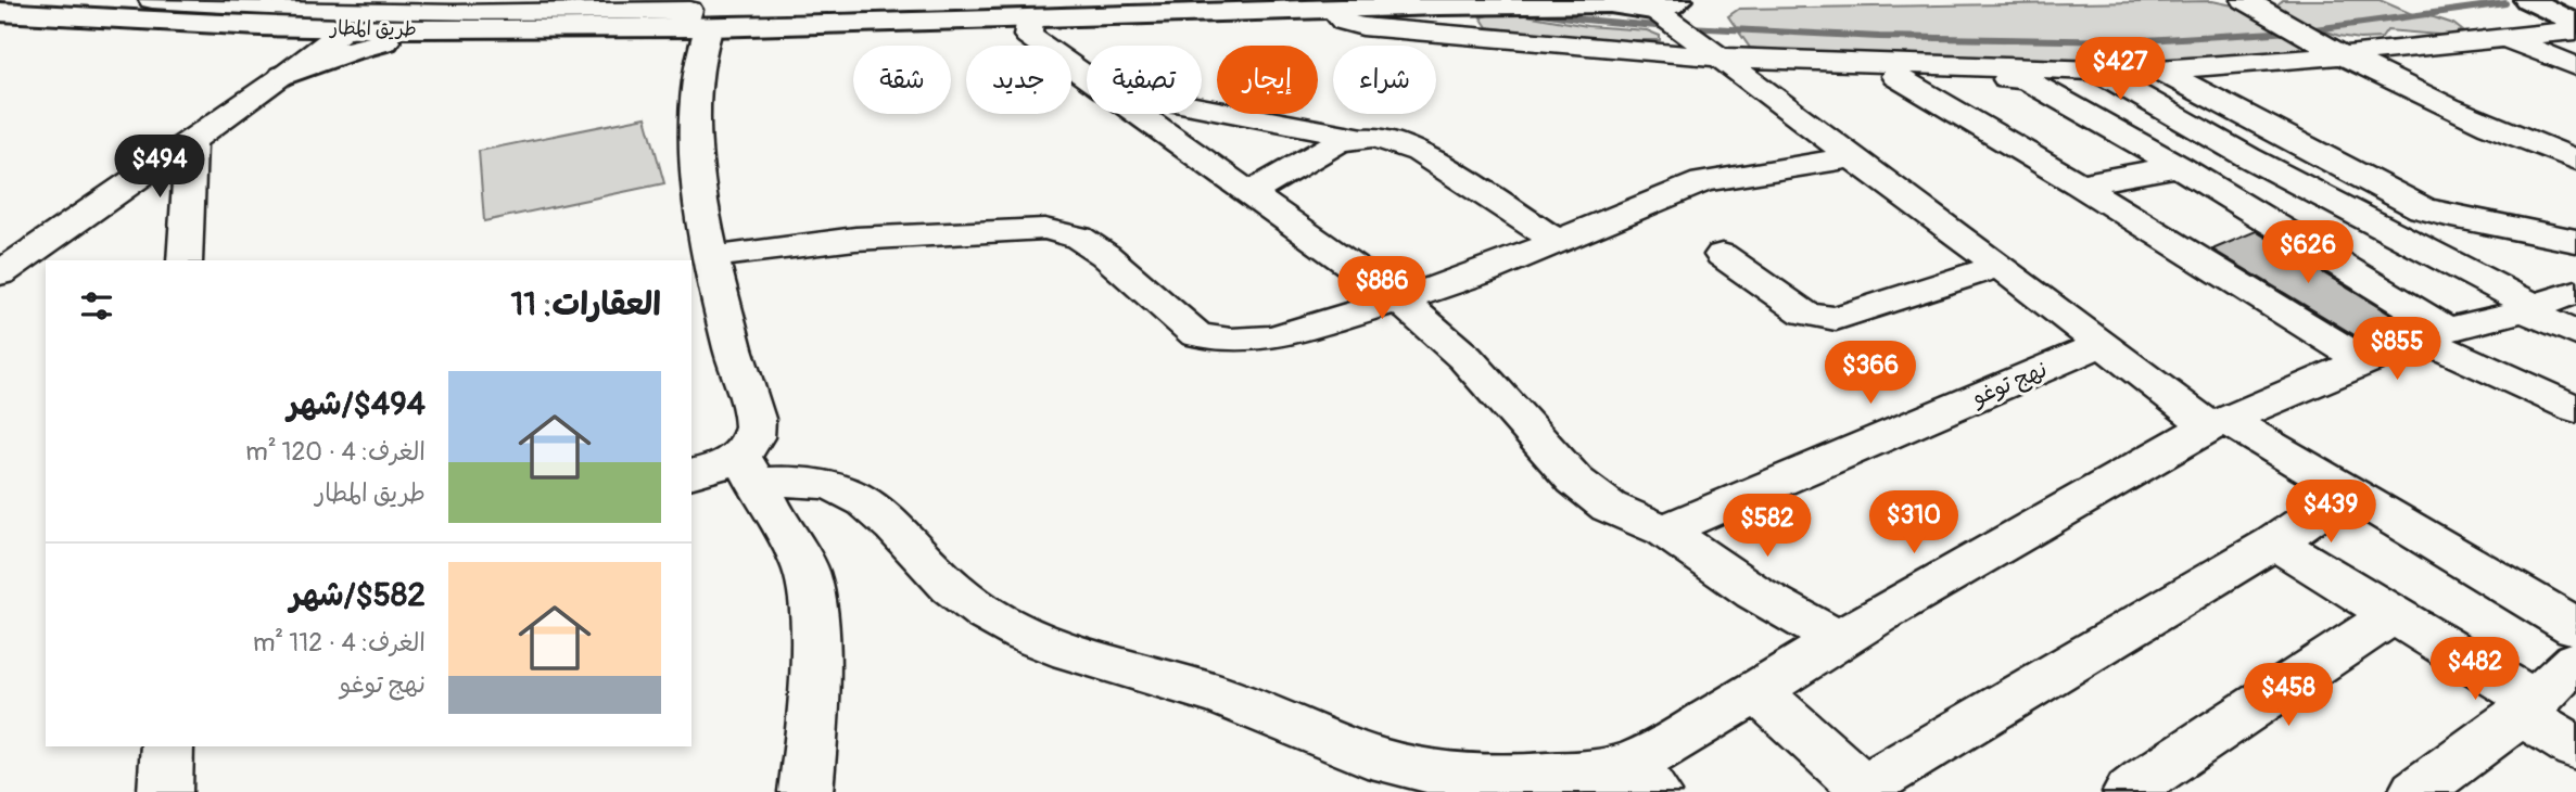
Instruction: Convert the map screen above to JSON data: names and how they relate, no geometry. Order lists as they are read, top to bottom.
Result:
{
  "streets": {
    "main road": ["طريق المطار"],
    "street": ["نهج توغو"]
  },
  "page": {
    "price": [
      "$427",
      "$494",
      "$626",
      "$886",
      "$855",
      "$366",
      "$439",
      "$310",
      "$582",
      "$482",
      "$458"
    ],
    "chip": [
      "شراء",
      "إيجار",
      "تصفية",
      "جديد",
      "شقة"
    ],
    "heading": "العقارات: 11",
    "list": [
      {
        "name": "$494/شهر",
        "note": "الغرف: 4 · 120 m² · طريق المطار"
      },
      {
        "name": "$582/شهر",
        "note": "الغرف: 4 · 112 m² · نهج توغو"
      }
    ]
  }
}
